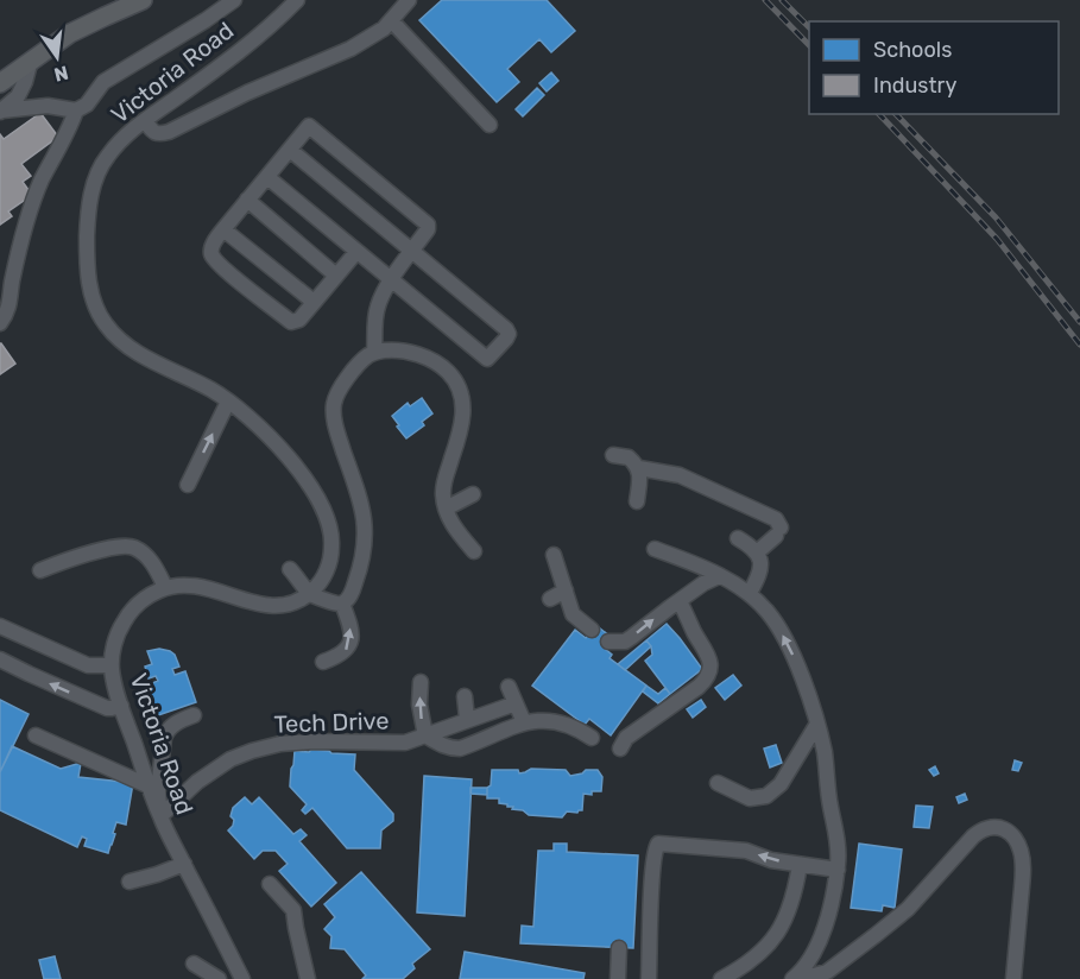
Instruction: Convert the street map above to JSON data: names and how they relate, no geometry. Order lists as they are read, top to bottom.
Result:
{
  "streets": {
    "street": ["Victoria Road", "Tech Drive"]
  },
  "crossings": [
    ["Victoria Road", "Tech Drive"]
  ],
  "legend": ["Schools", "Industry"],
  "north": "bottom"
}
